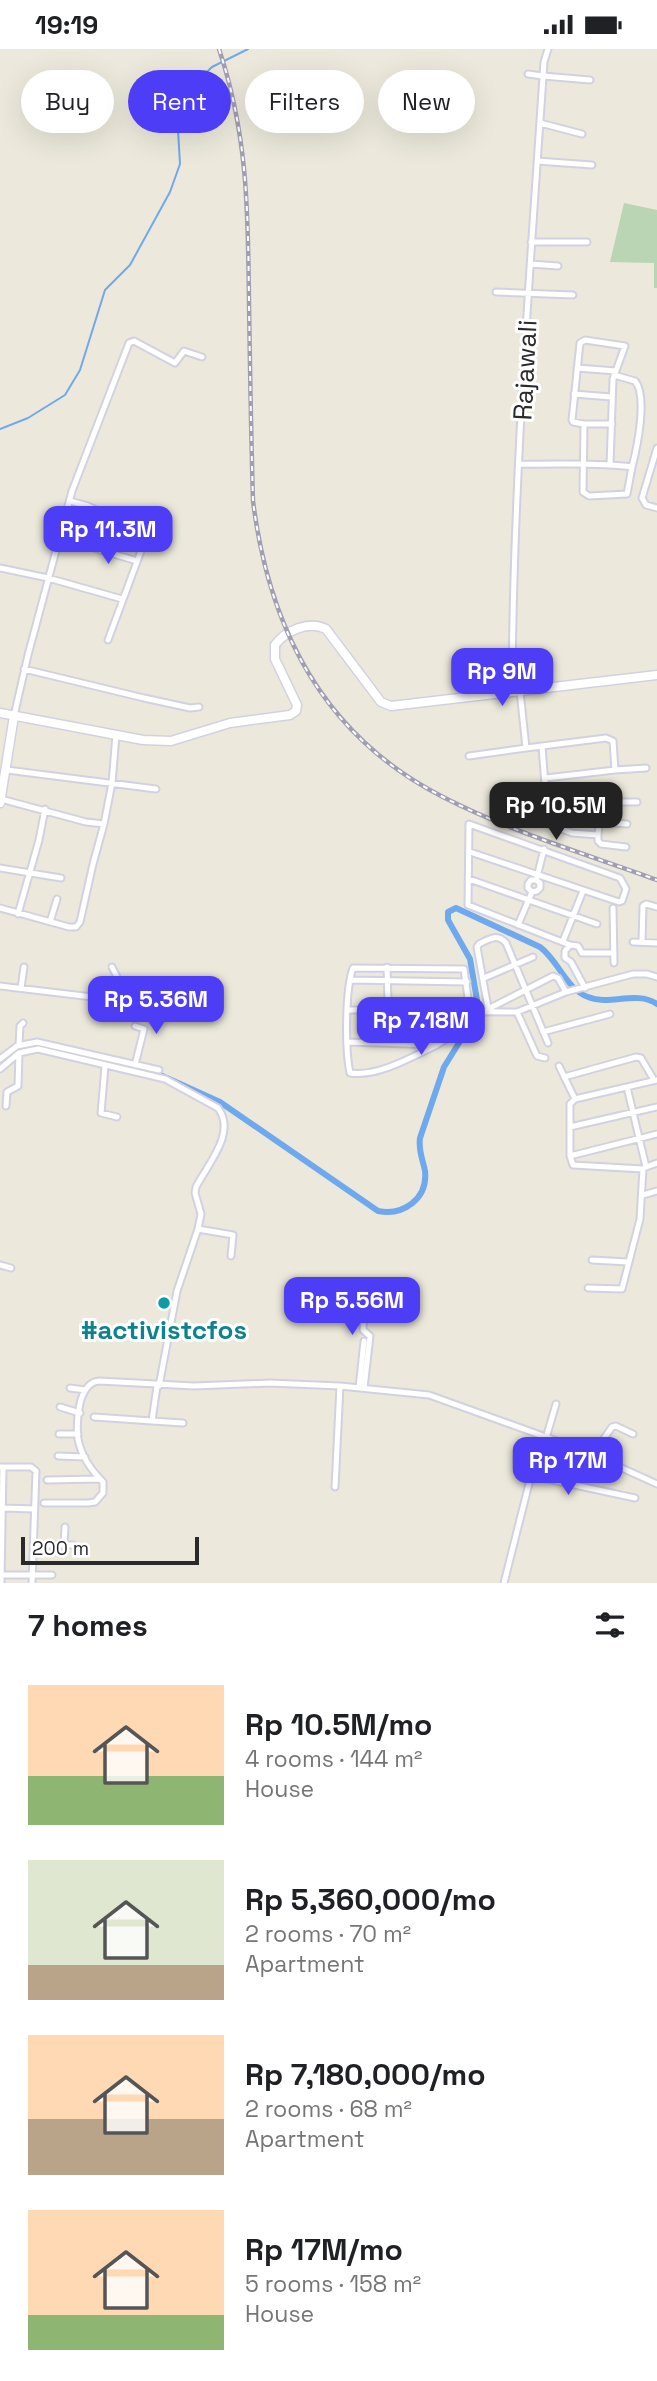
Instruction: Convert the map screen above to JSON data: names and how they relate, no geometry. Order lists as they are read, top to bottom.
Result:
{
  "streets": {
    "street": ["Rajawali"]
  },
  "places": ["#activistcfos"],
  "scale_bar": "200 m",
  "page": {
    "status": "19:19",
    "chip": [
      "Buy",
      "Rent",
      "Filters",
      "New"
    ],
    "price": [
      "Rp 11.3M",
      "Rp 9M",
      "Rp 10.5M",
      "Rp 5.36M",
      "Rp 7.18M",
      "Rp 5.56M",
      "Rp 17M"
    ],
    "scale": "200 m",
    "heading": "7 homes",
    "list": [
      {
        "name": "Rp 10.5M/mo",
        "note": "4 rooms · 144 m² · House"
      },
      {
        "name": "Rp 5,360,000/mo",
        "note": "2 rooms · 70 m² · Apartment"
      },
      {
        "name": "Rp 7,180,000/mo",
        "note": "2 rooms · 68 m² · Apartment"
      },
      {
        "name": "Rp 17M/mo",
        "note": "5 rooms · 158 m² · House"
      }
    ]
  }
}
